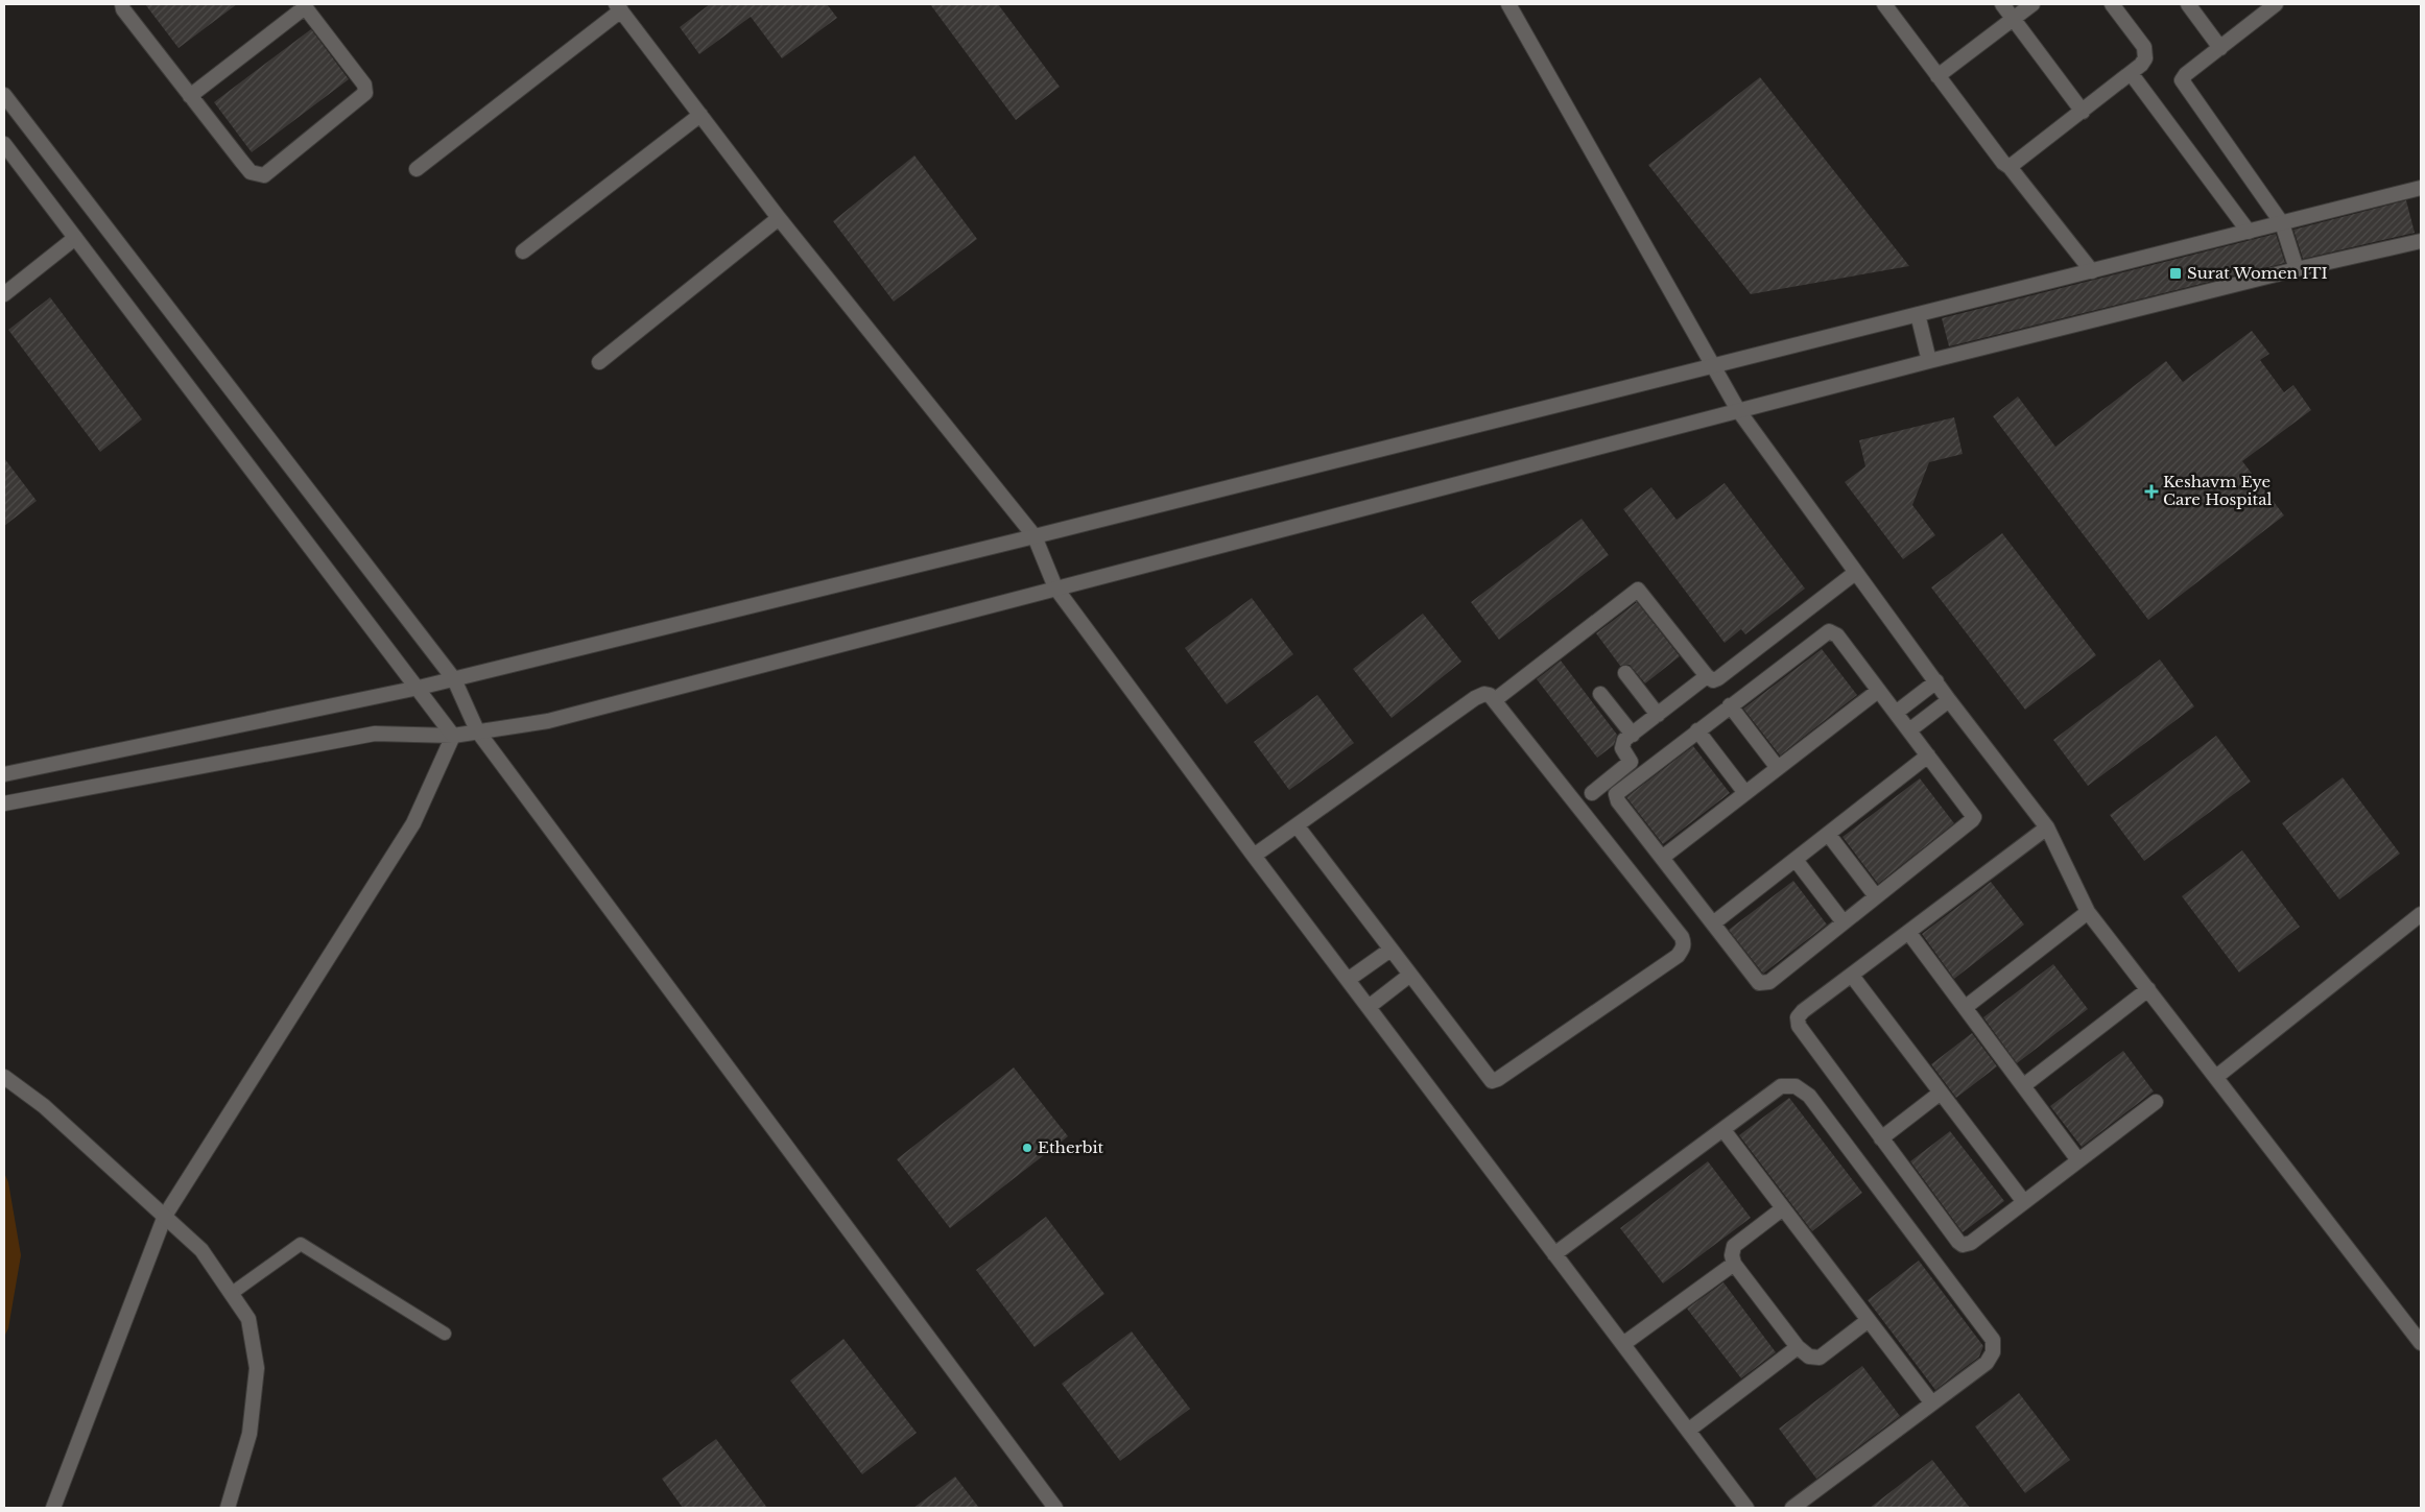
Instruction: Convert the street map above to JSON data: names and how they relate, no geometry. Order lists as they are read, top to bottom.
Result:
{
  "places": {
    "transit": ["Surat Women ITI"],
    "health": ["Keshavm Eye Care Hospital"],
    "other": ["Etherbit"]
  }
}
